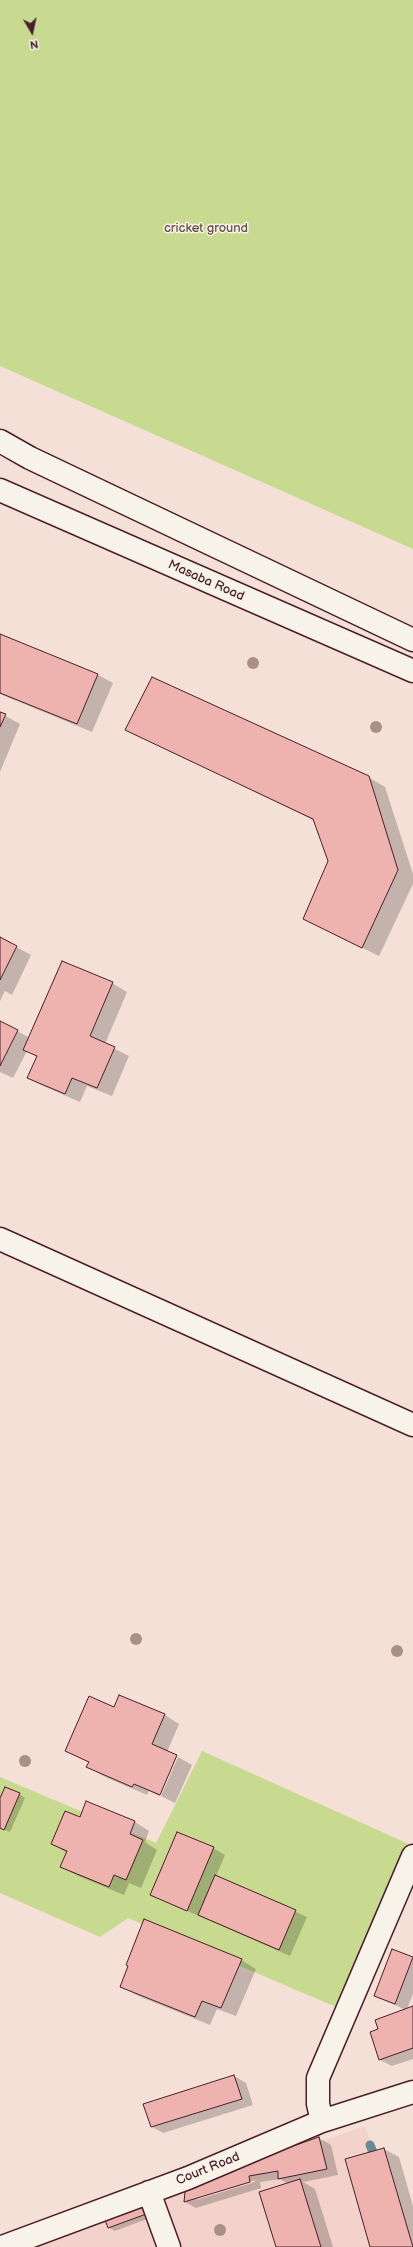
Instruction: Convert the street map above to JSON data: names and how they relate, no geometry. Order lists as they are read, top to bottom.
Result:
{
  "streets": {
    "street": ["Masaba Road", "Court Road"]
  },
  "parks": ["cricket ground"],
  "north": "bottom"
}
